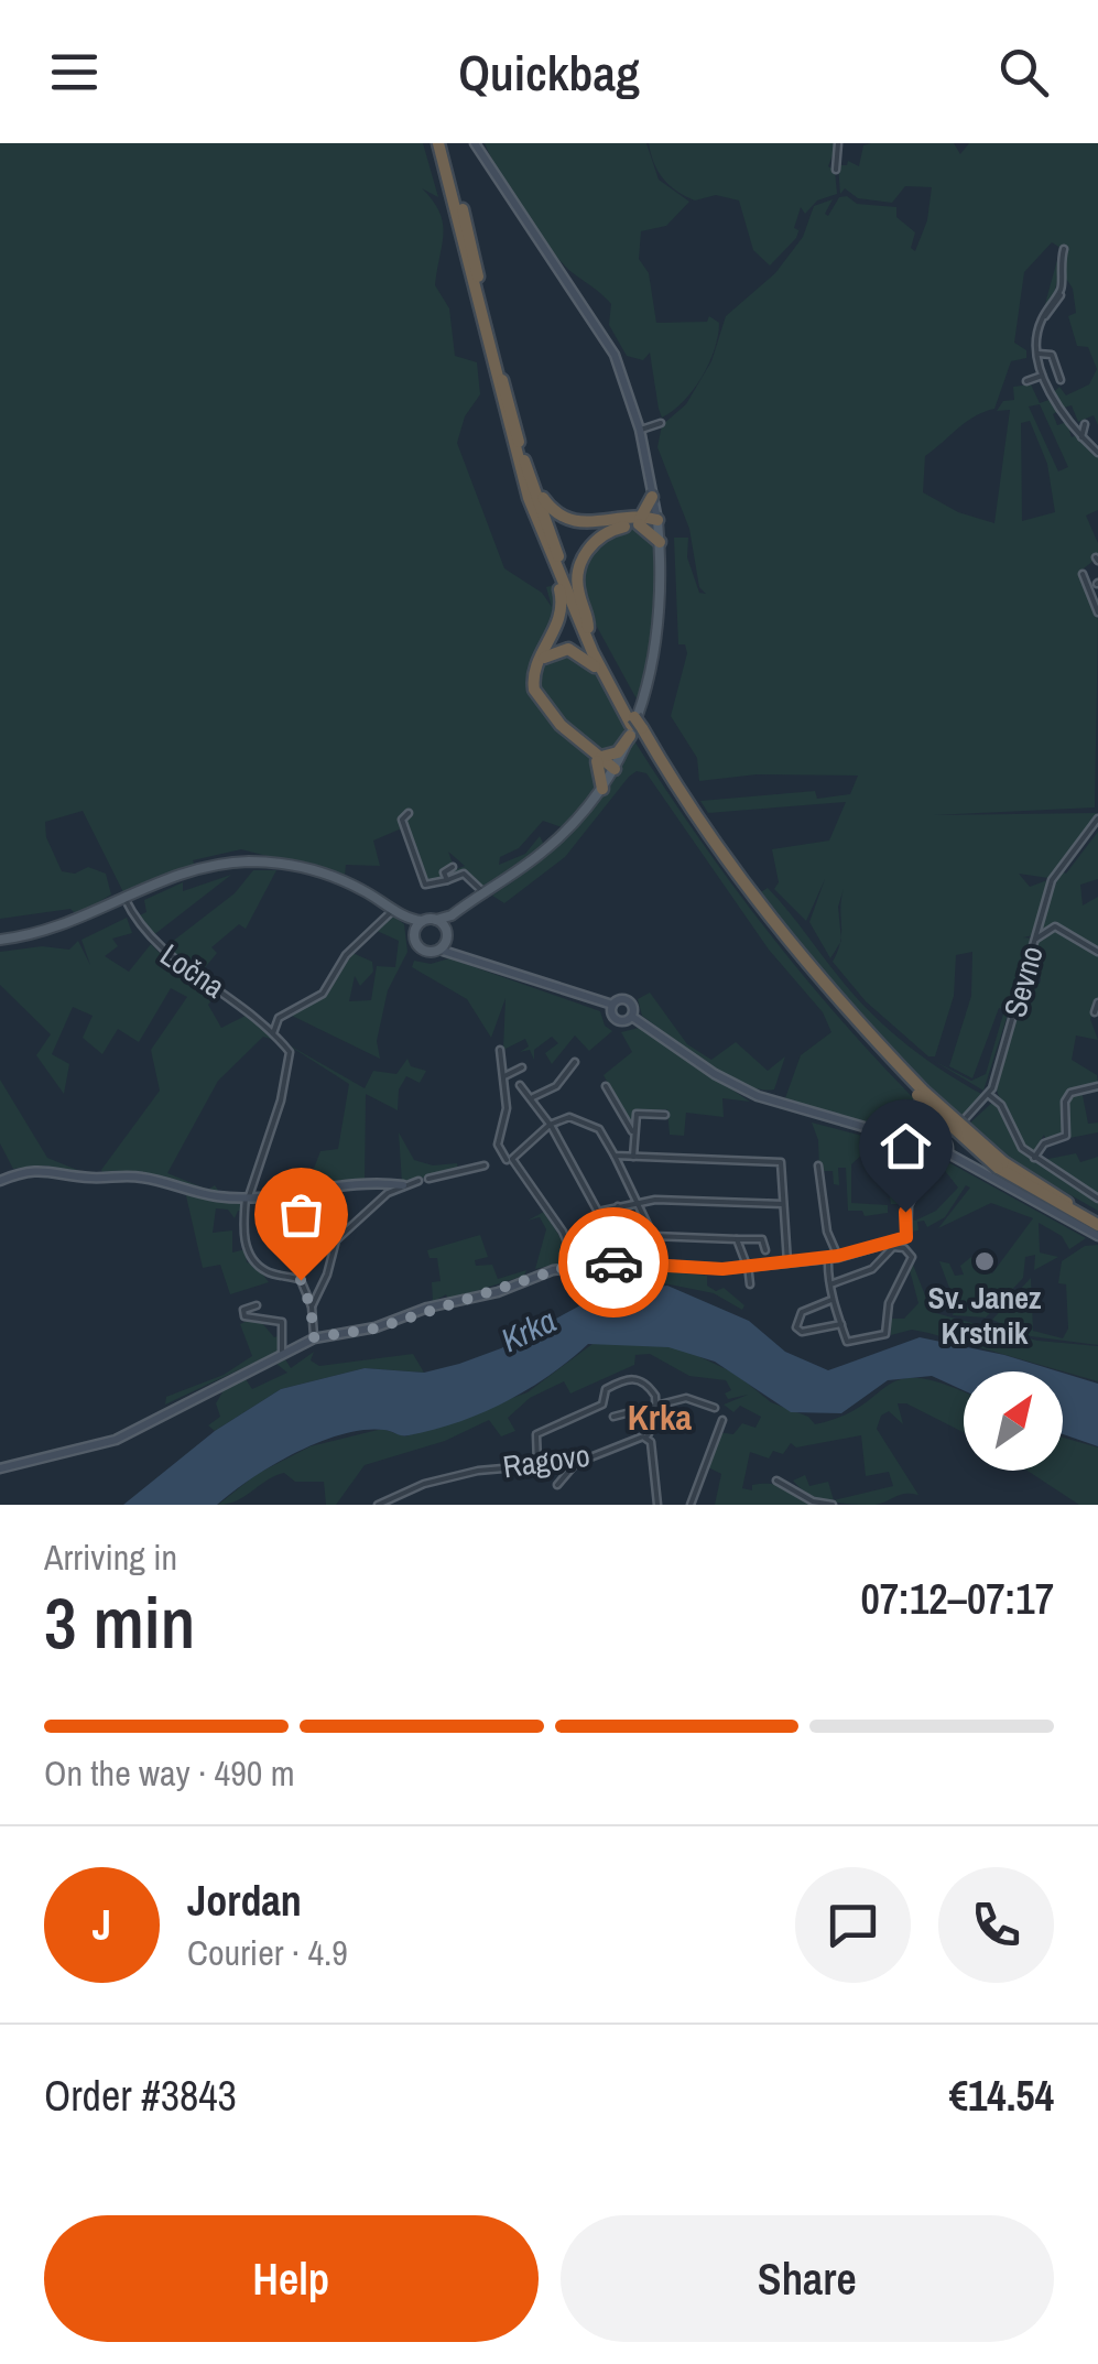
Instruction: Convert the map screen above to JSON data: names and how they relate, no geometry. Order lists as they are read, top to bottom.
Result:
{
  "streets": {
    "street": ["Ločna", "Sevno", "Ragovo"]
  },
  "districts": ["Krka"],
  "water": ["Krka"],
  "places": ["Sv. Janez Krstnik"],
  "north": "top right",
  "page": {
    "header": "Quickbag",
    "heading": ["3 min", "Arriving in", "07:12–07:17"],
    "panel": [
      "Jordan",
      "Courier · 4.9",
      "Order #3843",
      "€14.54"
    ],
    "bar": "On the way · 490 m",
    "round": "J",
    "buttons": ["Help", "Share"]
  }
}
